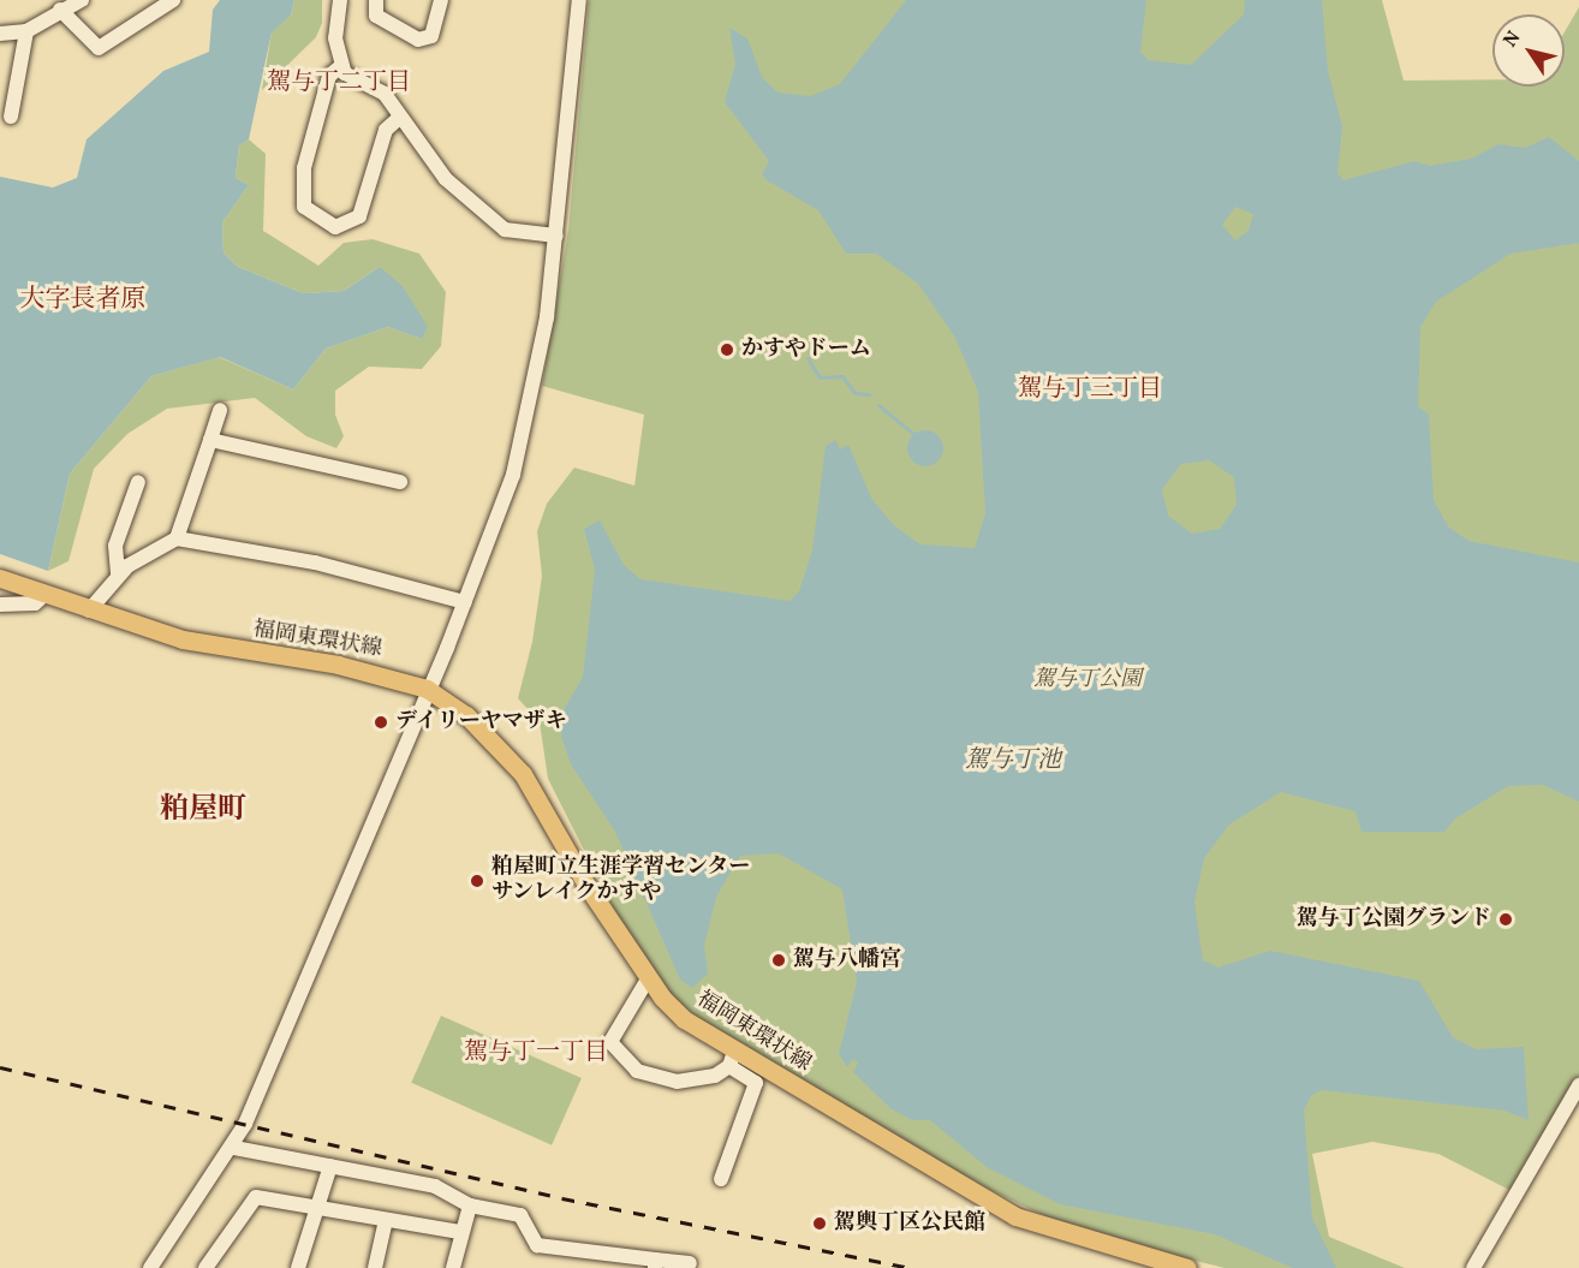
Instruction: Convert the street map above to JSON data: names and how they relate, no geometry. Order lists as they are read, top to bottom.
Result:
{
  "streets": {
    "main road": ["福岡東環状線"]
  },
  "districts": [
    "駕与丁二丁目",
    "大字長者原",
    "駕与丁三丁目",
    "粕屋町",
    "駕与丁一丁目"
  ],
  "water": ["駕与丁池"],
  "parks": ["駕与丁公園"],
  "places": [
    "かすやドーム",
    "デイリーヤマザキ",
    "粕屋町立生涯学習センター サンレイクかすや",
    "駕与丁公園グランド",
    "駕与八幡宮",
    "駕輿丁区公民館"
  ],
  "north": "top left"
}
